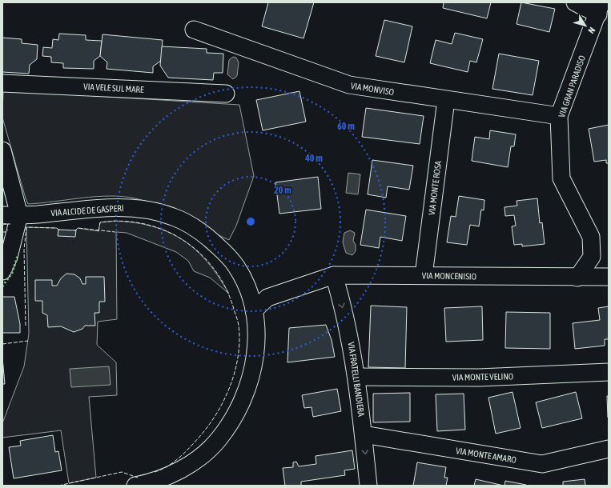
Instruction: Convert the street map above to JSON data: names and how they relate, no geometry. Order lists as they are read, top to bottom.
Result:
{
  "streets": {
    "street": [
      "VIA GRAN PARADISO",
      "VIA VELE SUL MARE",
      "VIA MONVISO",
      "VIA MONTE ROSA",
      "VIA ALCIDE DE GASPERI",
      "VIA MONCENISIO",
      "VIA MONTE VELINO",
      "VIA FRATELLI BANDIERA",
      "VIA MONTE AMARO"
    ]
  },
  "crossings": [
    ["VIA GRAN PARADISO", "VIA MONVISO"],
    ["VIA GRAN PARADISO", "VIA MONCENISIO"],
    ["VIA MONVISO", "VIA MONTE ROSA"],
    ["VIA MONTE ROSA", "VIA MONCENISIO"],
    ["VIA ALCIDE DE GASPERI", "VIA MONCENISIO"],
    ["VIA MONCENISIO", "VIA FRATELLI BANDIERA"],
    ["VIA MONTE VELINO", "VIA FRATELLI BANDIERA"],
    ["VIA FRATELLI BANDIERA", "VIA MONTE AMARO"]
  ],
  "one_way": ["VIA FRATELLI BANDIERA"],
  "north": "bottom right",
  "rings": ["60 m", "40 m", "20 m"]
}
